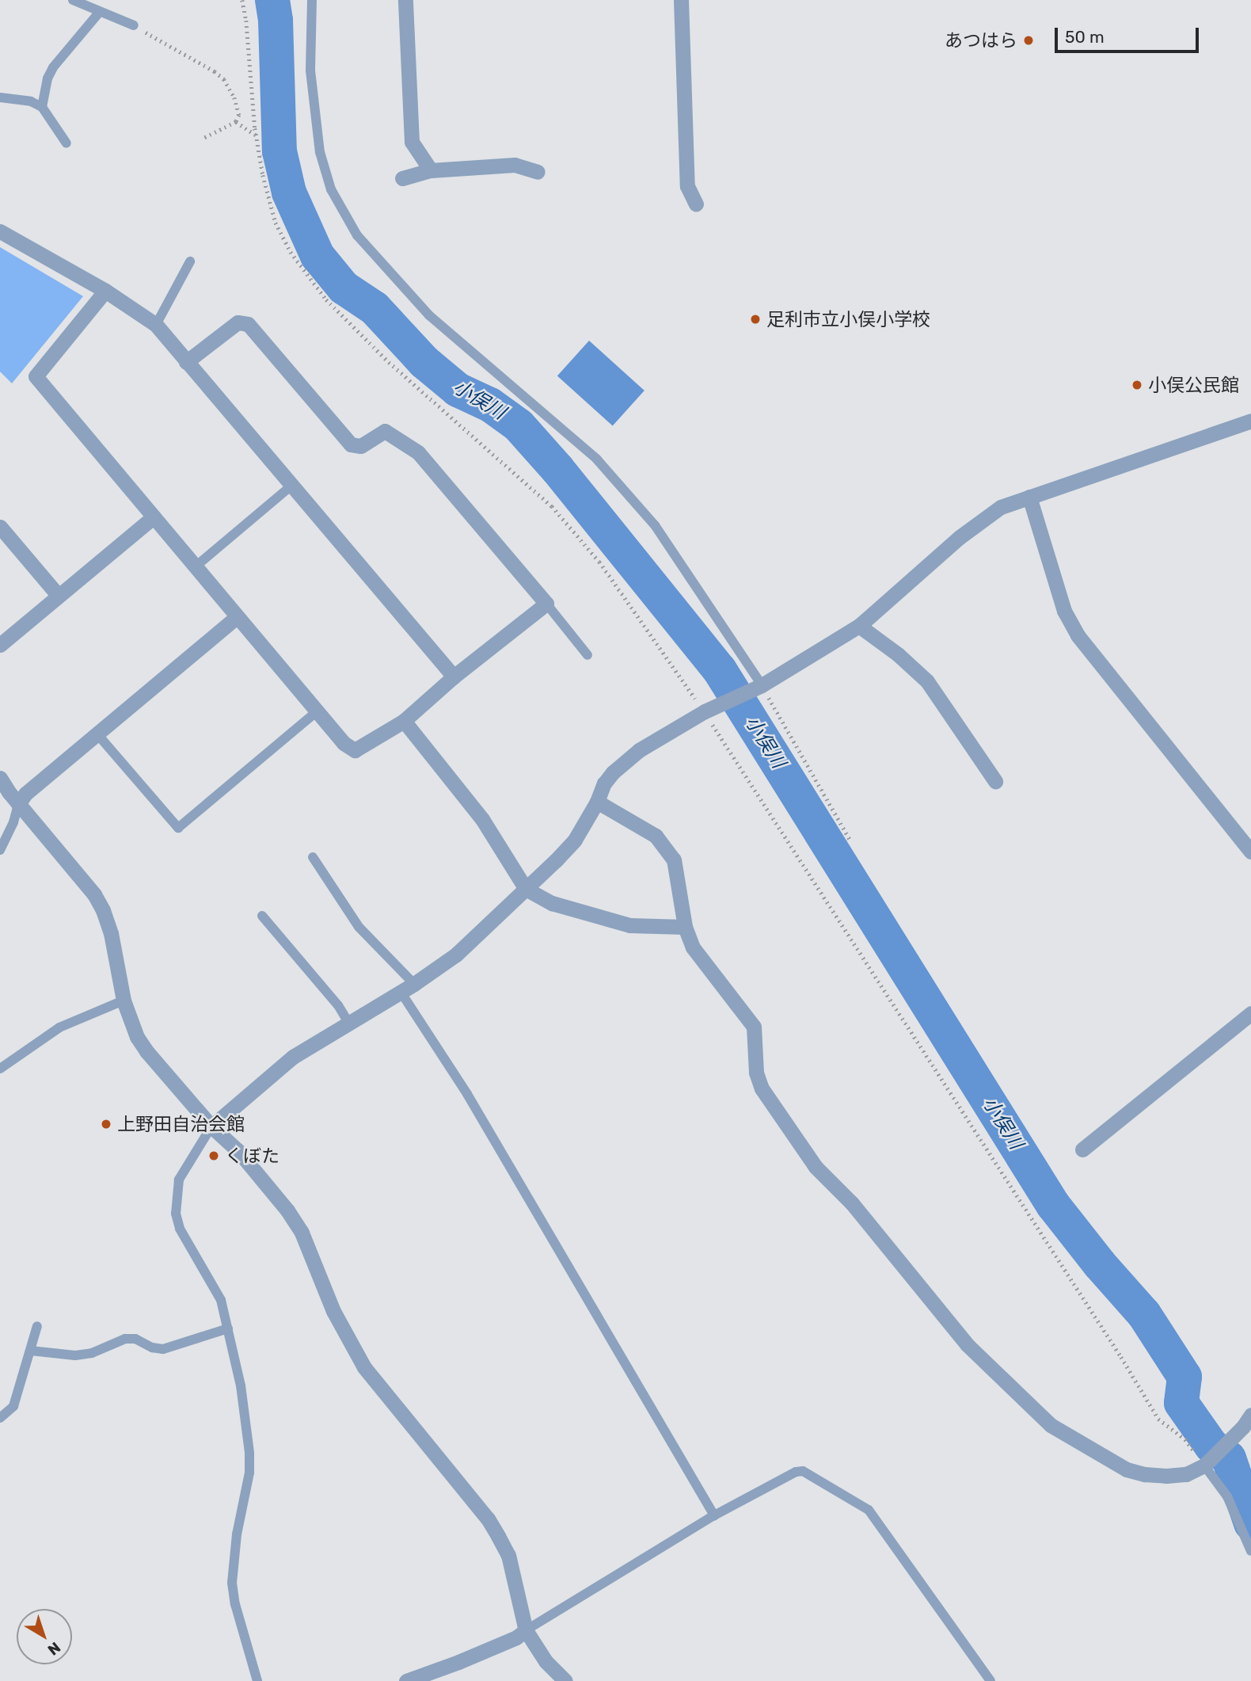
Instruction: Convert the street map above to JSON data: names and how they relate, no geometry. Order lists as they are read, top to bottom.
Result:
{
  "water": ["小俣川"],
  "places": [
    "あつはら",
    "足利市立小俣小学校",
    "小俣公民館",
    "上野田自治会館",
    "くぼた"
  ],
  "scale_bar": "50 m",
  "north": "bottom right"
}
